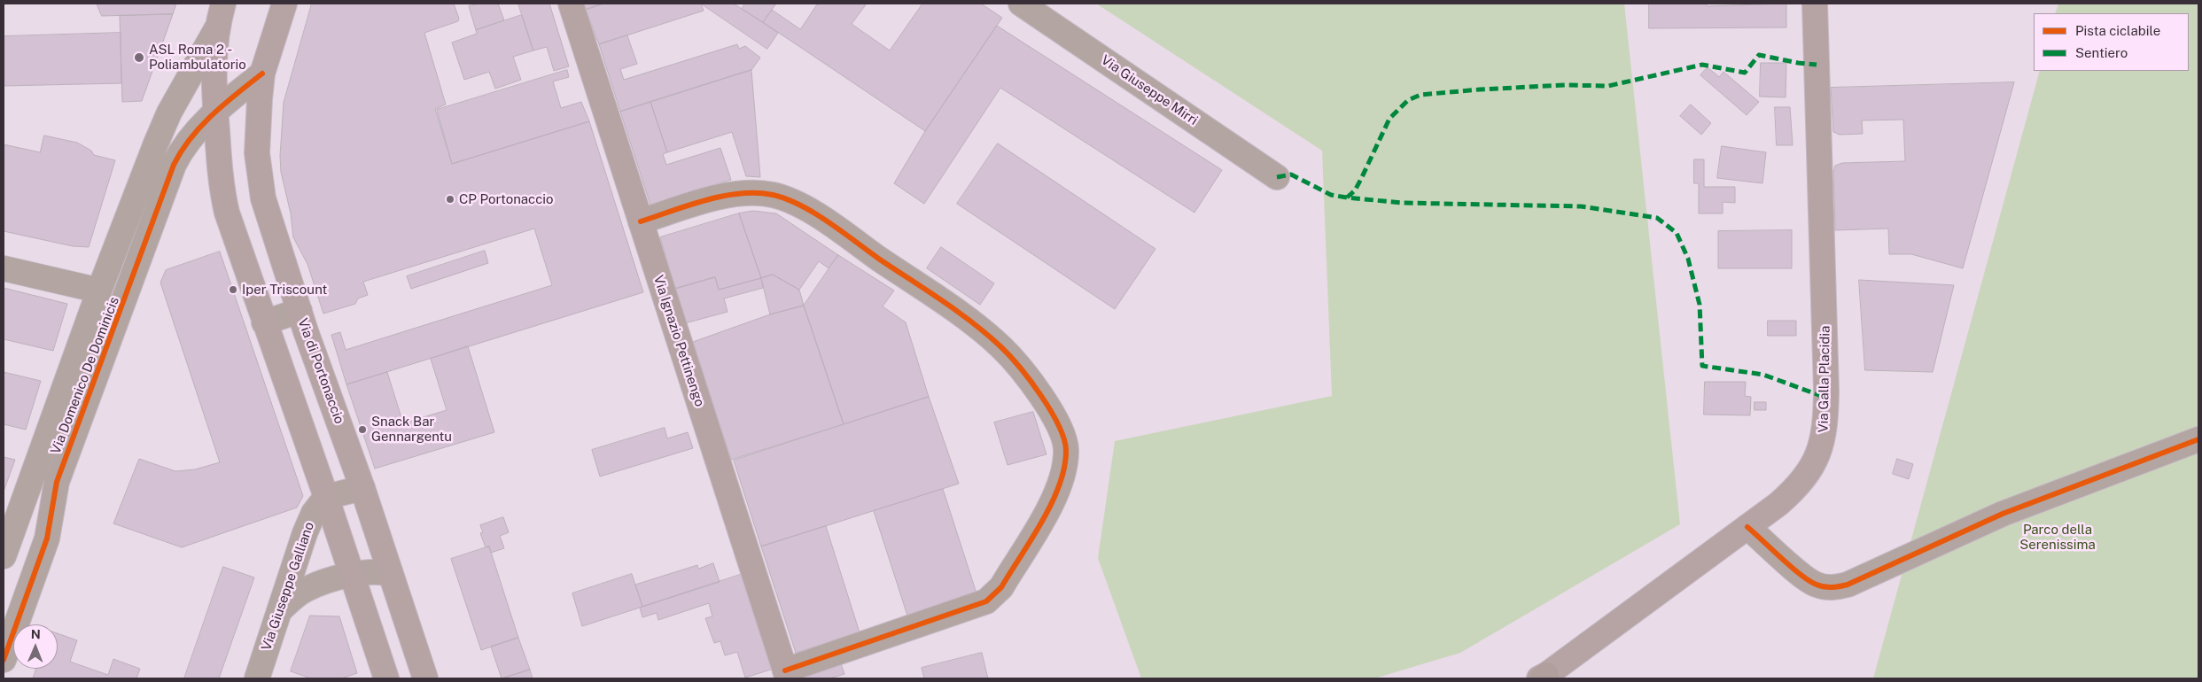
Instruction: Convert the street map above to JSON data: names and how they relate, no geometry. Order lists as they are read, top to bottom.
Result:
{
  "streets": {
    "main road": ["Via Ignazio Pettinengo", "Via di Portonaccio", "Via Galla Placidia"],
    "street": ["Via Giuseppe Mirri", "Via Domenico De Dominicis", "Via Giuseppe Galliano"]
  },
  "crossings": [
    ["Via di Portonaccio", "Via Domenico De Dominicis"]
  ],
  "parks": ["Parco della Serenissima"],
  "places": [
    "ASL Roma 2 - Poliambulatorio",
    "CP Portonaccio",
    "Iper Triscount",
    "Snack Bar Gennargentu"
  ],
  "legend": ["Pista ciclabile", "Sentiero"],
  "north": "top"
}
